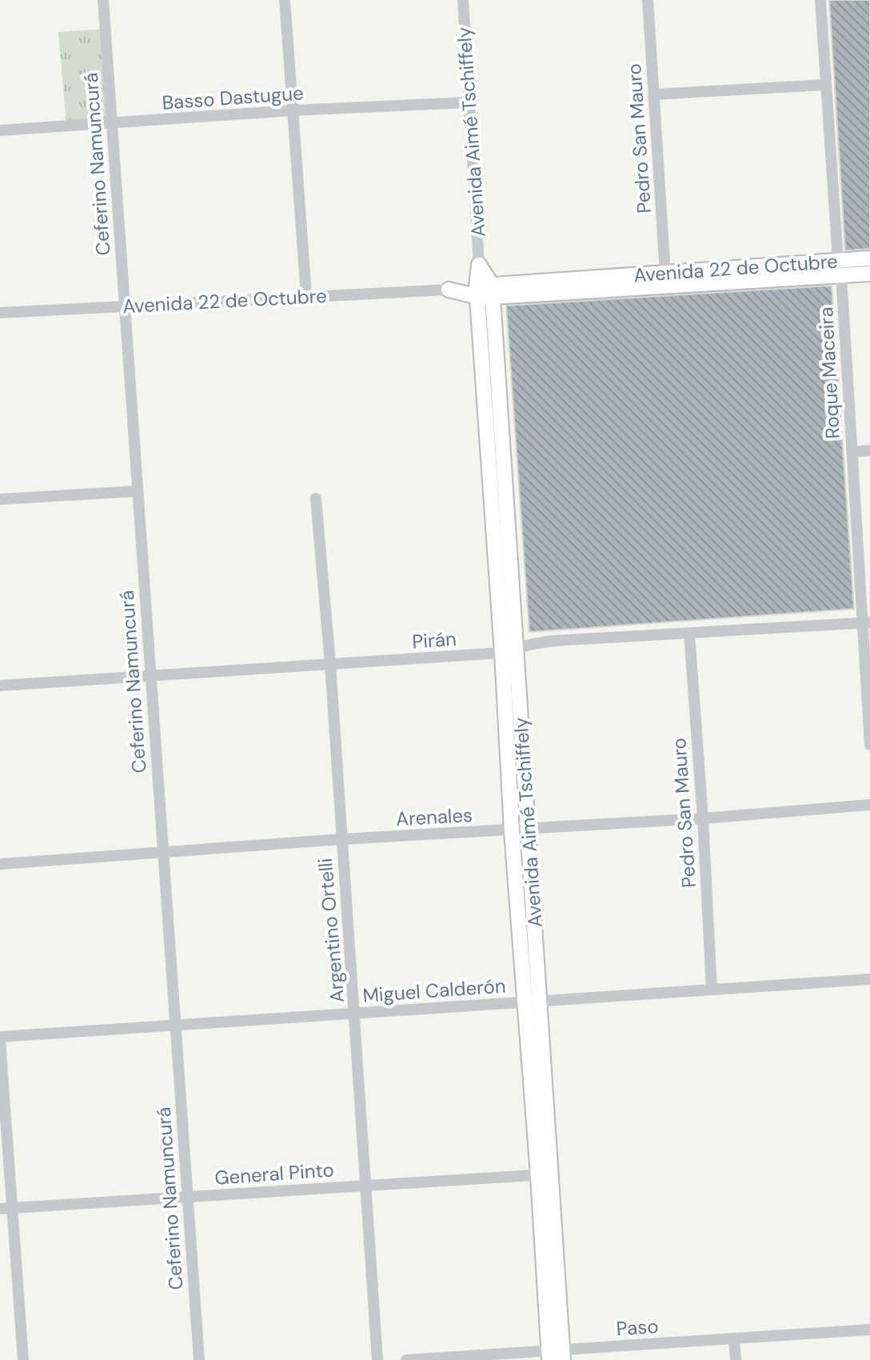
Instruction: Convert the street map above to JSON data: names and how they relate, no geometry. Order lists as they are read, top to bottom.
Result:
{
  "streets": {
    "main road": ["Avenida Aimé Tschiffely", "Avenida 22 de Octubre"],
    "street": [
      "Basso Dastugue",
      "Pedro San Mauro",
      "Ceferino Namuncurá",
      "Roque Maceira",
      "Pirán",
      "Arenales",
      "Argentino Ortelli",
      "Miguel Calderón",
      "General Pinto",
      "Paso"
    ]
  },
  "crossings": [
    ["Basso Dastugue", "Avenida Aimé Tschiffely"],
    ["Basso Dastugue", "Ceferino Namuncurá"],
    ["Avenida Aimé Tschiffely", "Avenida 22 de Octubre"],
    ["Avenida Aimé Tschiffely", "Pirán"],
    ["Avenida Aimé Tschiffely", "Arenales"],
    ["Avenida Aimé Tschiffely", "Miguel Calderón"],
    ["Avenida Aimé Tschiffely", "General Pinto"],
    ["Avenida Aimé Tschiffely", "Paso"],
    ["Pedro San Mauro", "Avenida 22 de Octubre"],
    ["Pedro San Mauro", "Pirán"],
    ["Pedro San Mauro", "Arenales"],
    ["Pedro San Mauro", "Miguel Calderón"],
    ["Ceferino Namuncurá", "Avenida 22 de Octubre"],
    ["Ceferino Namuncurá", "Pirán"],
    ["Ceferino Namuncurá", "Arenales"],
    ["Ceferino Namuncurá", "Miguel Calderón"],
    ["Ceferino Namuncurá", "General Pinto"],
    ["Avenida 22 de Octubre", "Roque Maceira"],
    ["Roque Maceira", "Pirán"],
    ["Pirán", "Argentino Ortelli"],
    ["Arenales", "Argentino Ortelli"],
    ["Argentino Ortelli", "Miguel Calderón"],
    ["Argentino Ortelli", "General Pinto"]
  ]
}
